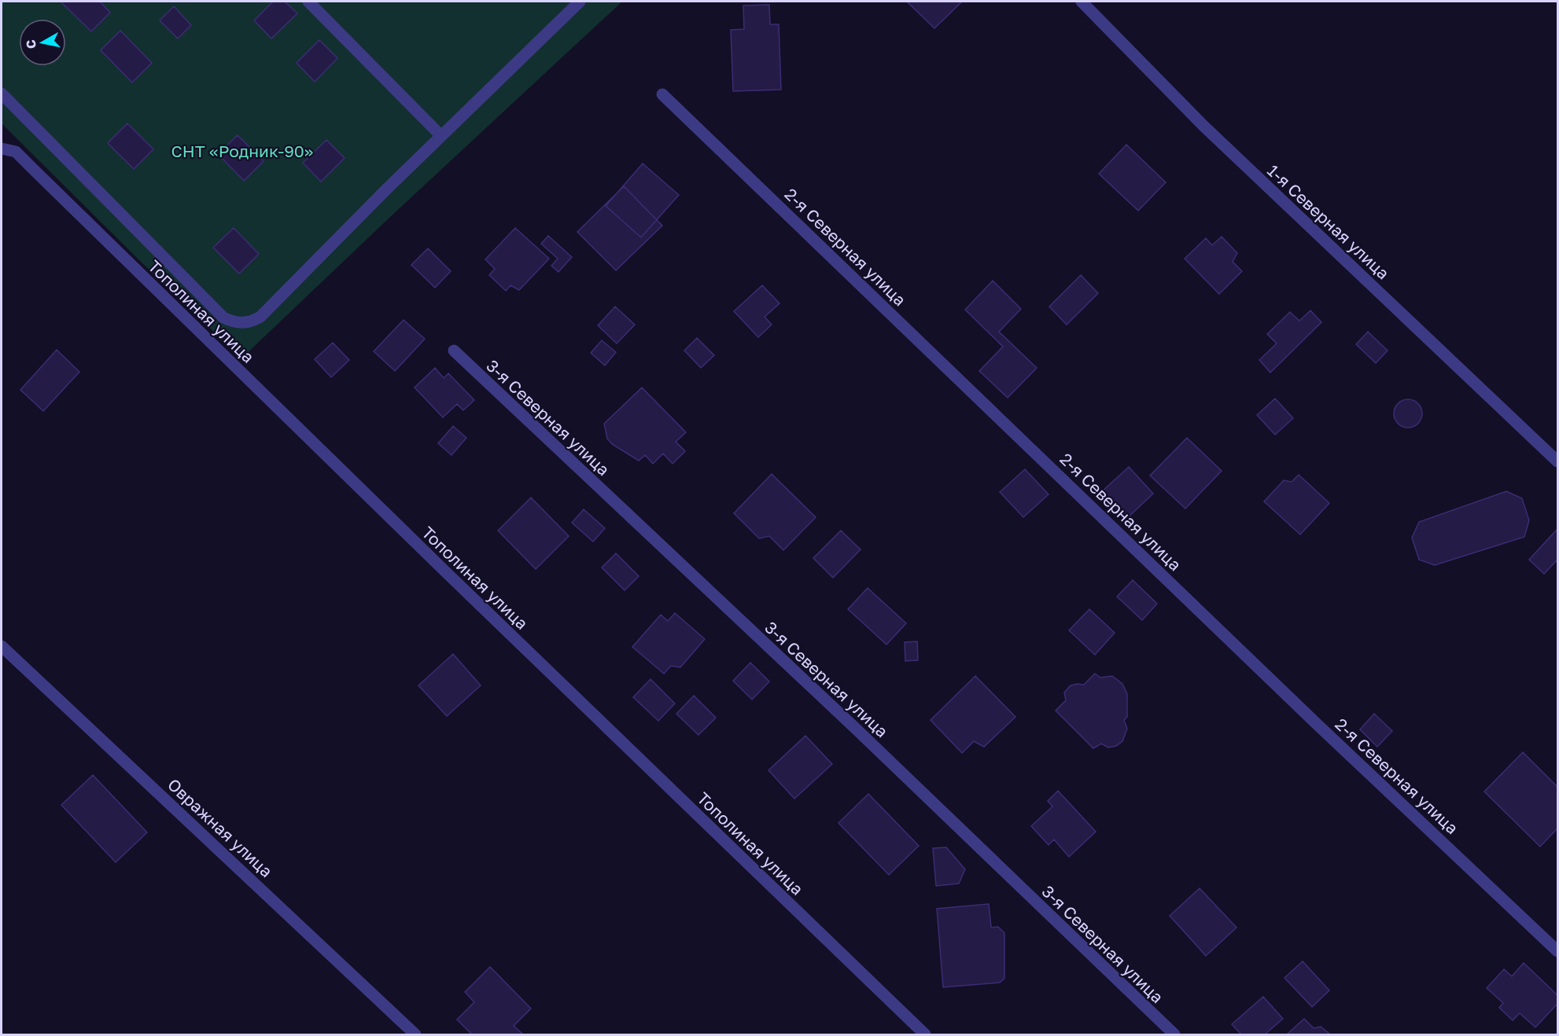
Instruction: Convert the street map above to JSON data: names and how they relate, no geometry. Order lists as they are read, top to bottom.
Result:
{
  "streets": {
    "street": [
      "1-я Северная улица",
      "2-я Северная улица",
      "Тополиная улица",
      "3-я Северная улица",
      "Овражная улица"
    ]
  },
  "parks": ["СНТ «Родник-90»"],
  "north": "left"
}
